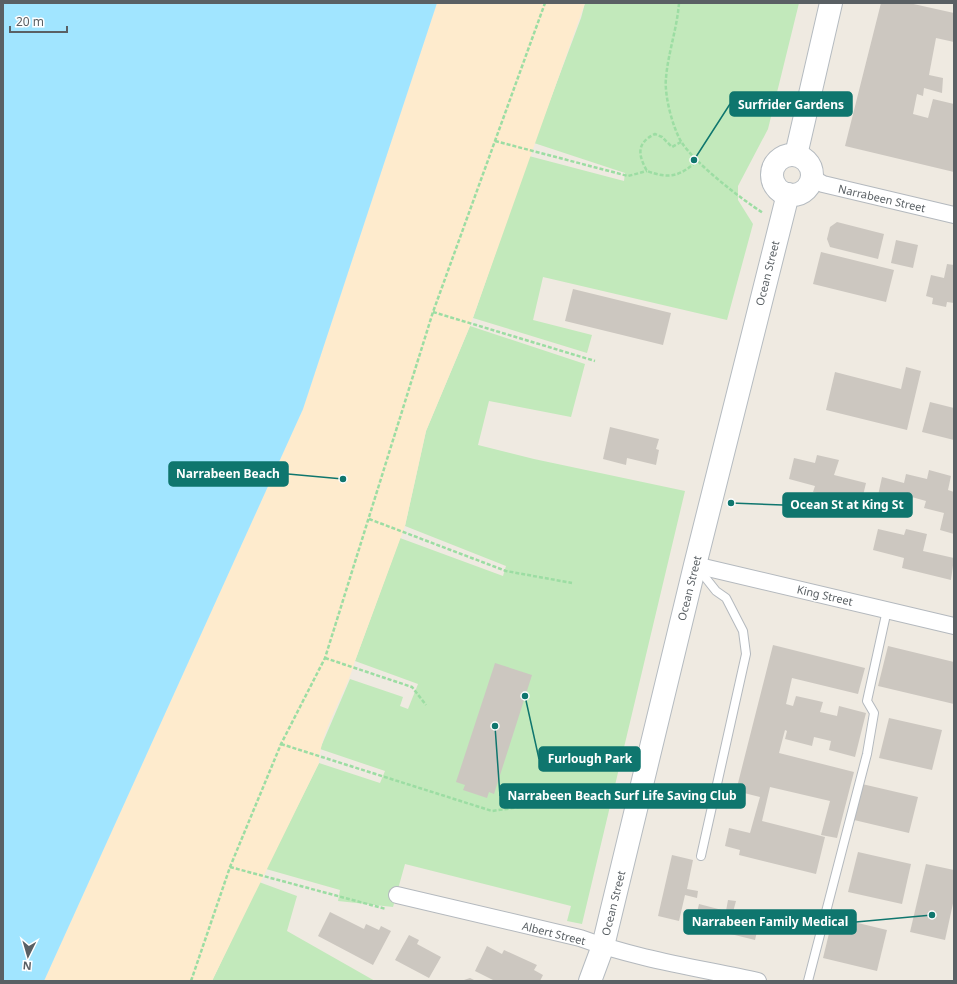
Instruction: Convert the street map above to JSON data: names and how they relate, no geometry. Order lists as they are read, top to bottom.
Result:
{
  "streets": {
    "street": [
      "Narrabeen Street",
      "Ocean Street",
      "King Street",
      "Albert Street"
    ]
  },
  "crossings": [
    ["Narrabeen Street", "Ocean Street"],
    ["Ocean Street", "King Street"],
    ["Ocean Street", "Albert Street"]
  ],
  "places": [
    "Surfrider Gardens",
    "Narrabeen Beach",
    "Ocean St at King St",
    "Furlough Park",
    "Narrabeen Beach Surf Life Saving Club",
    "Narrabeen Family Medical"
  ],
  "scale_bar": "20 m",
  "north": "bottom"
}
